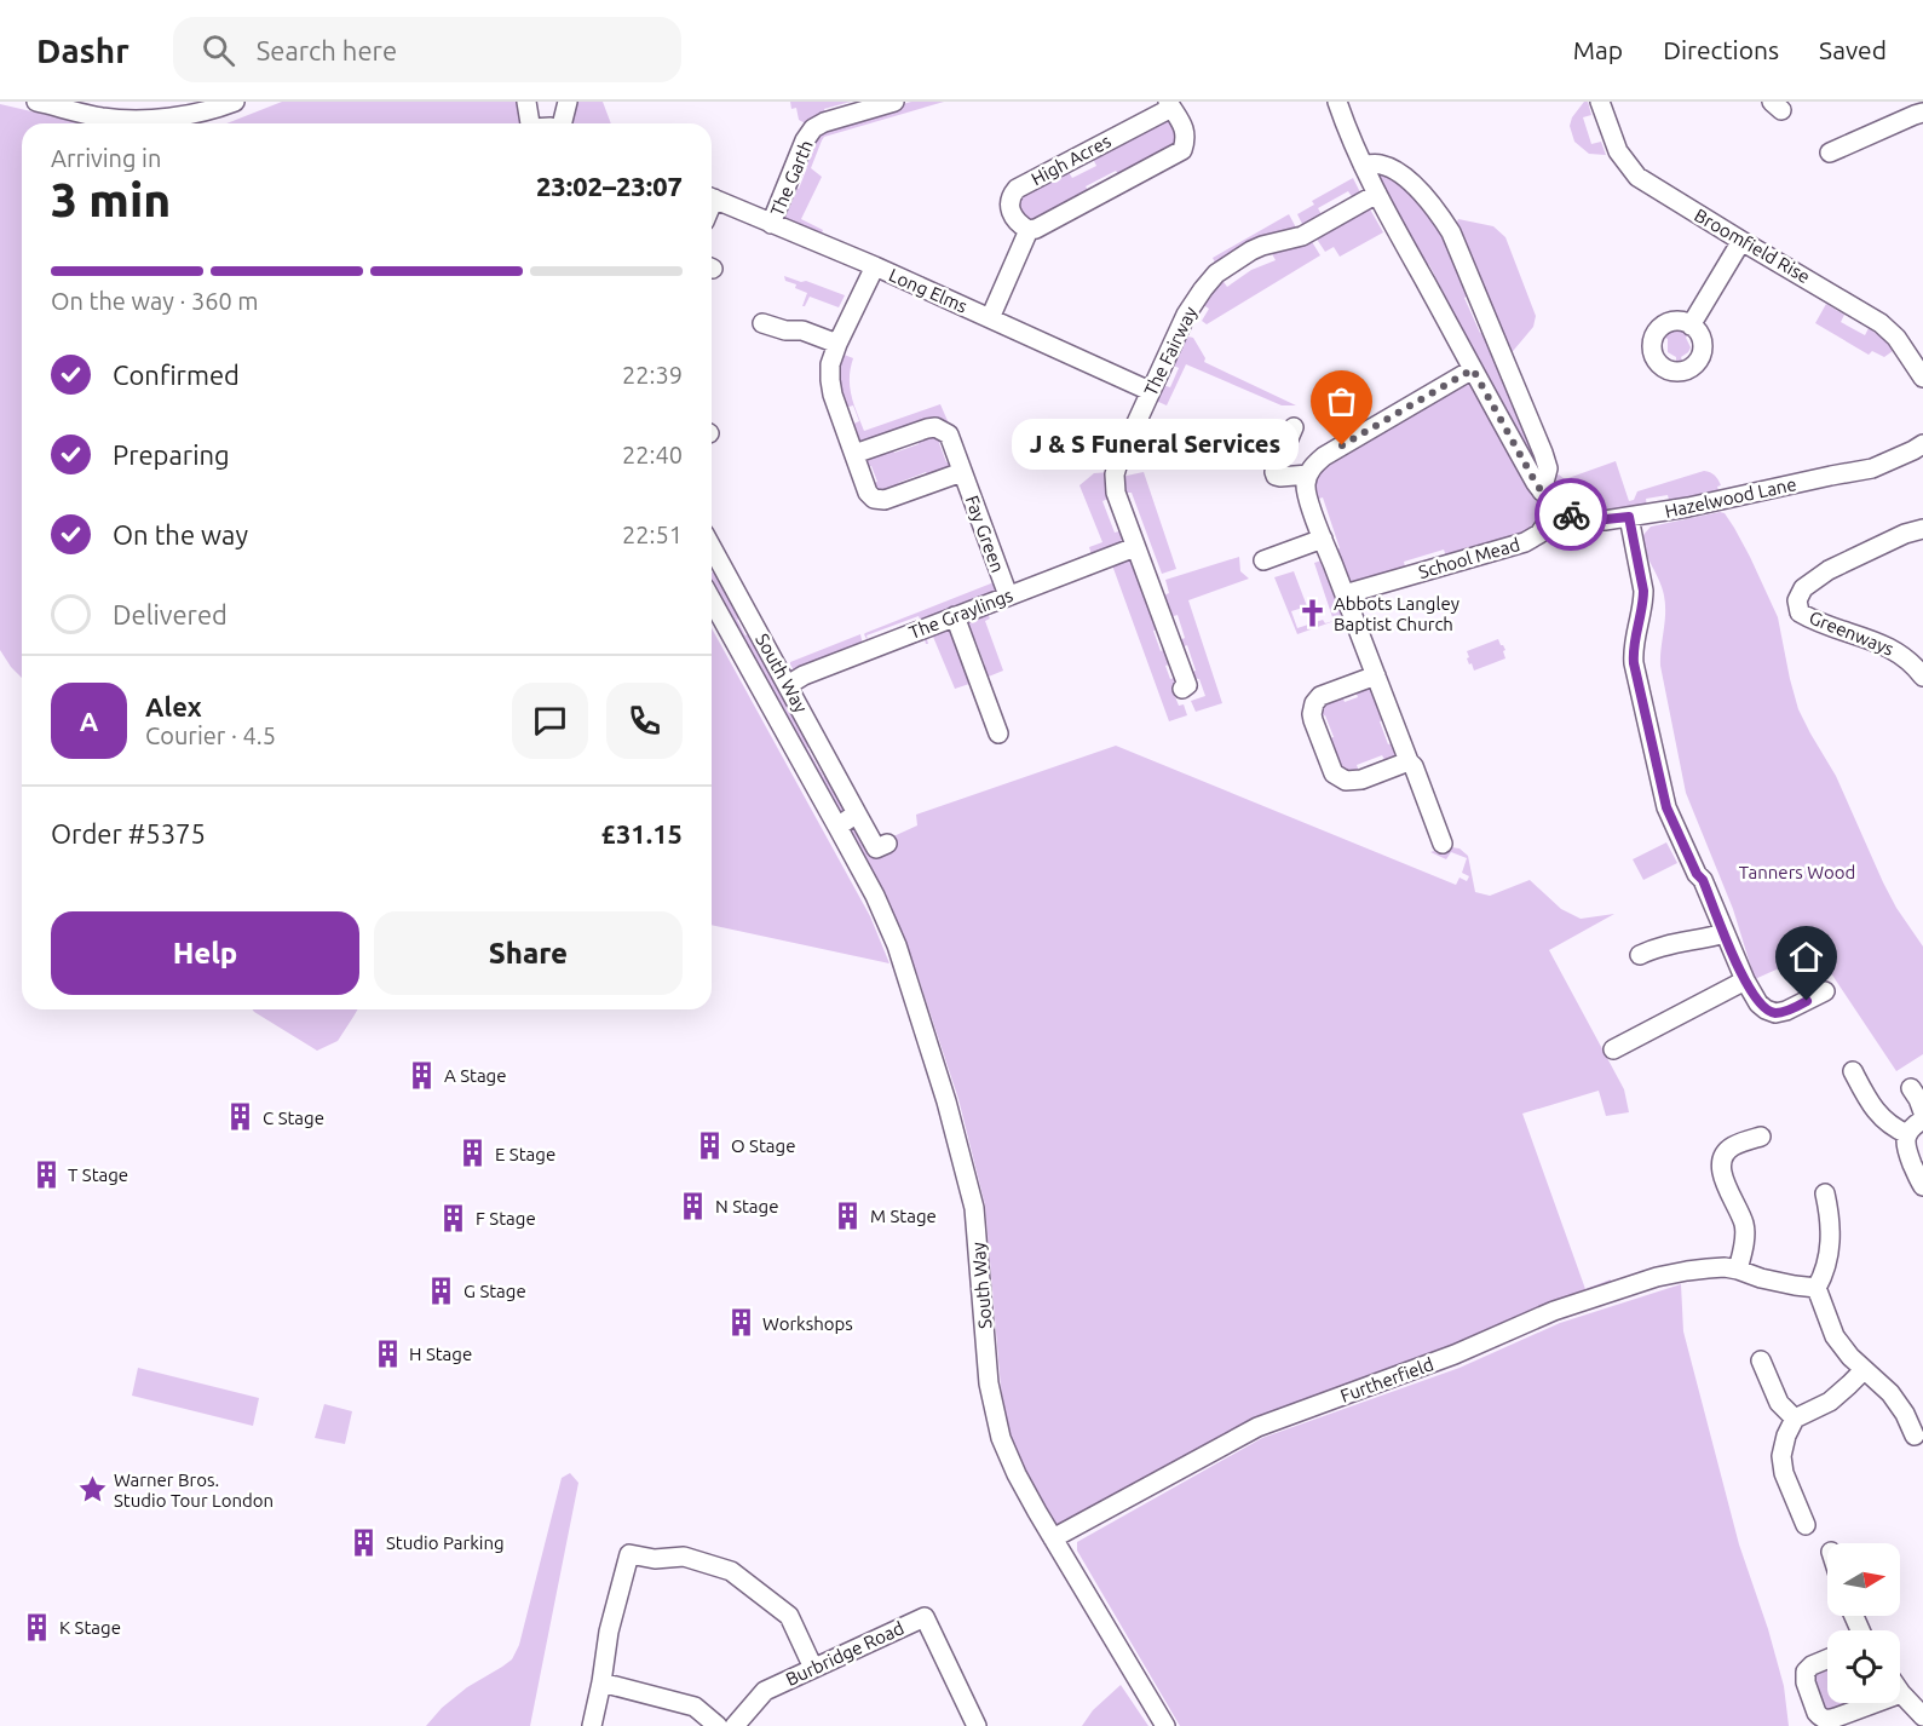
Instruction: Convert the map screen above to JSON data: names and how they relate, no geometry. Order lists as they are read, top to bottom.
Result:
{
  "streets": {
    "street": [
      "High Acres",
      "The Garth",
      "Broomfield Rise",
      "Long Elms",
      "The Fairway",
      "Hazelwood Lane",
      "Fay Green",
      "School Mead",
      "The Graylings",
      "Greenways",
      "South Way",
      "Furtherfield",
      "Burbridge Road"
    ]
  },
  "crossings": [
    ["The Garth", "Long Elms"],
    ["Long Elms", "The Fairway"],
    ["Long Elms", "Fay Green"],
    ["The Fairway", "Hazelwood Lane"],
    ["The Fairway", "The Graylings"],
    ["Hazelwood Lane", "School Mead"],
    ["Fay Green", "The Graylings"],
    ["The Graylings", "South Way"],
    ["South Way", "Furtherfield"]
  ],
  "parks": ["Tanners Wood"],
  "places": {
    "other": ["J & S Funeral Services"],
    "church": ["Abbots Langley Baptist Church"],
    "building": [
      "A Stage",
      "C Stage",
      "O Stage",
      "E Stage",
      "T Stage",
      "N Stage",
      "M Stage",
      "F Stage",
      "G Stage",
      "Workshops",
      "H Stage",
      "Studio Parking",
      "K Stage"
    ],
    "place": ["Warner Bros. Studio Tour London"]
  },
  "north": "right",
  "page": {
    "header": "Dashr",
    "search": "Search here",
    "nav": ["Map", "Directions", "Saved"],
    "heading": ["3 min", "Arriving in", "23:02–23:07"],
    "panel": [
      "Alex",
      "Courier · 4.5",
      "Order #5375",
      "£31.15"
    ],
    "bar": "On the way · 360 m",
    "list": [
      ["Confirmed", "22:39"],
      ["Preparing", "22:40"],
      ["On the way", "22:51"],
      "Delivered"
    ],
    "bubble": "J & S Funeral Services",
    "round": "A",
    "buttons": ["Help", "Share"]
  }
}
